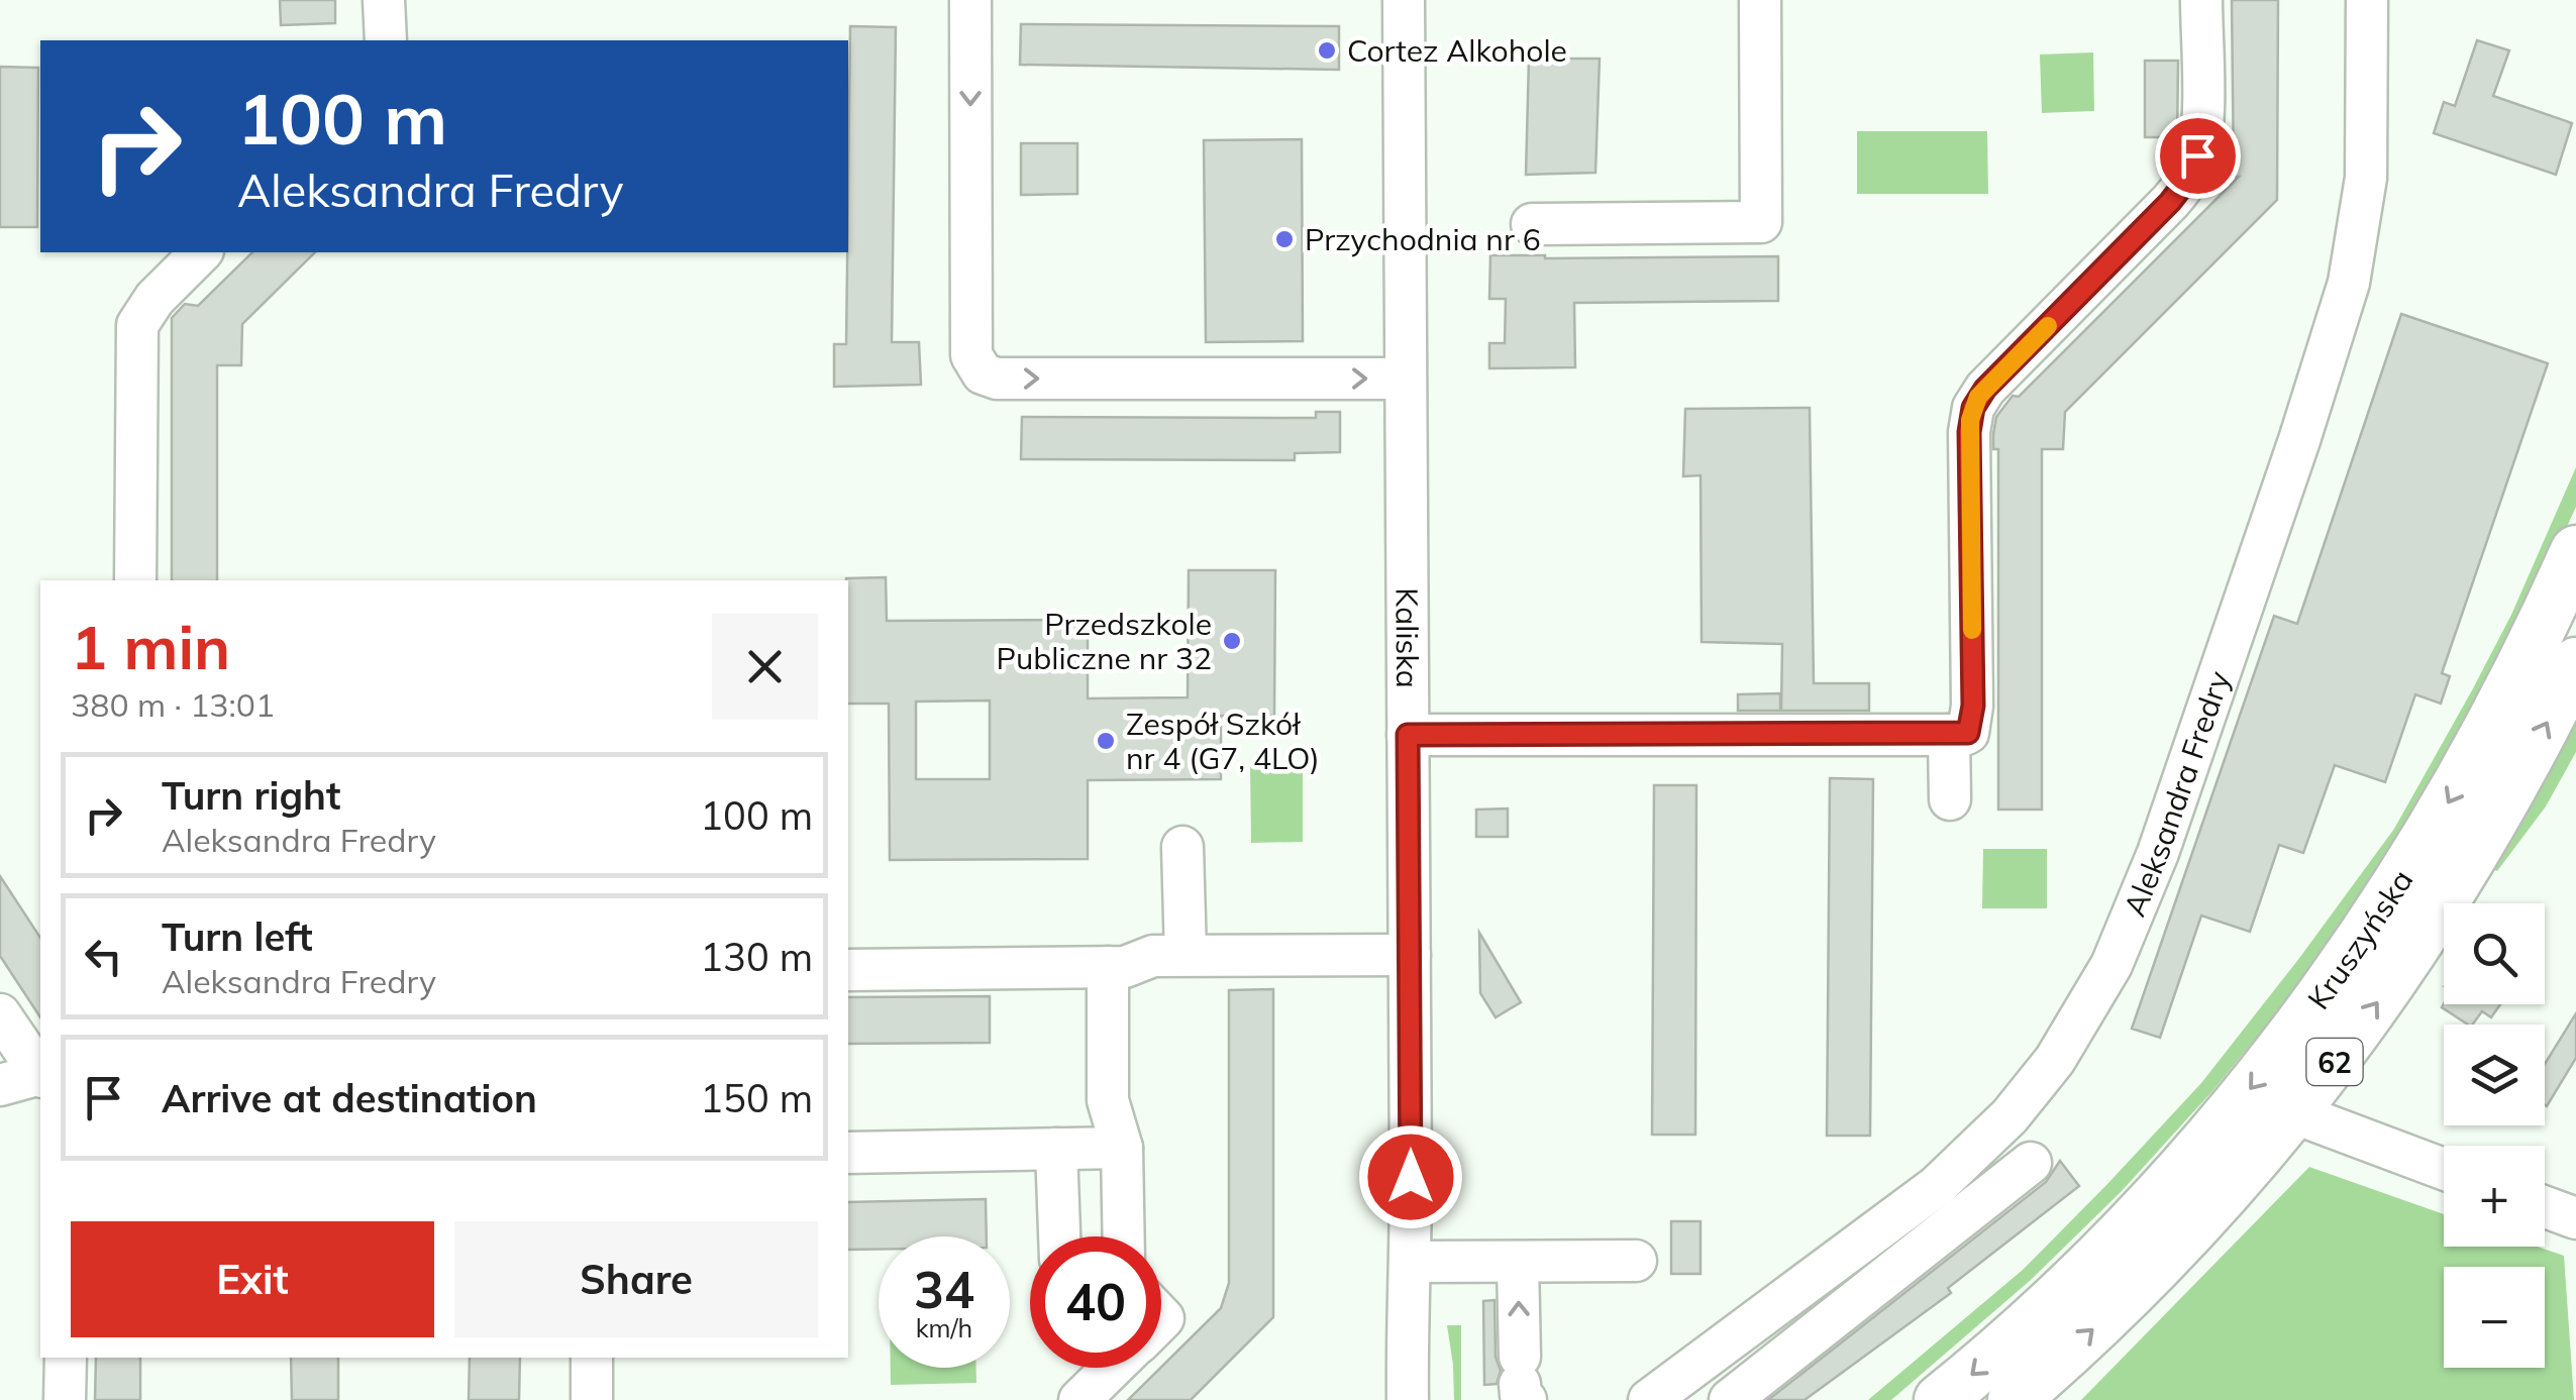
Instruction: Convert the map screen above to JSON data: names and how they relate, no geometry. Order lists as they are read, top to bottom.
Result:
{
  "streets": {
    "main road": ["Kruszyńska", "62"],
    "street": ["Kaliska", "Aleksandra Fredry"]
  },
  "places": [
    "Cortez Alkohole",
    "Przychodnia nr 6",
    "Przedszkole Publiczne nr 32",
    "Zespół Szkół nr 4 (G7, 4LO)"
  ],
  "page": {
    "turn": ["100 m", "Aleksandra Fredry"],
    "heading": ["1 min", "380 m · 13:01"],
    "list": [
      {
        "name": "Turn right",
        "note": "Aleksandra Fredry",
        "value": "100 m"
      },
      {
        "name": "Turn left",
        "note": "Aleksandra Fredry",
        "value": "130 m"
      },
      {
        "name": "Arrive at destination",
        "value": "150 m"
      }
    ],
    "map_buttons": ["+", "−"],
    "buttons": ["Exit", "Share"],
    "speed": "34 km/h",
    "limit": "40"
  }
}
